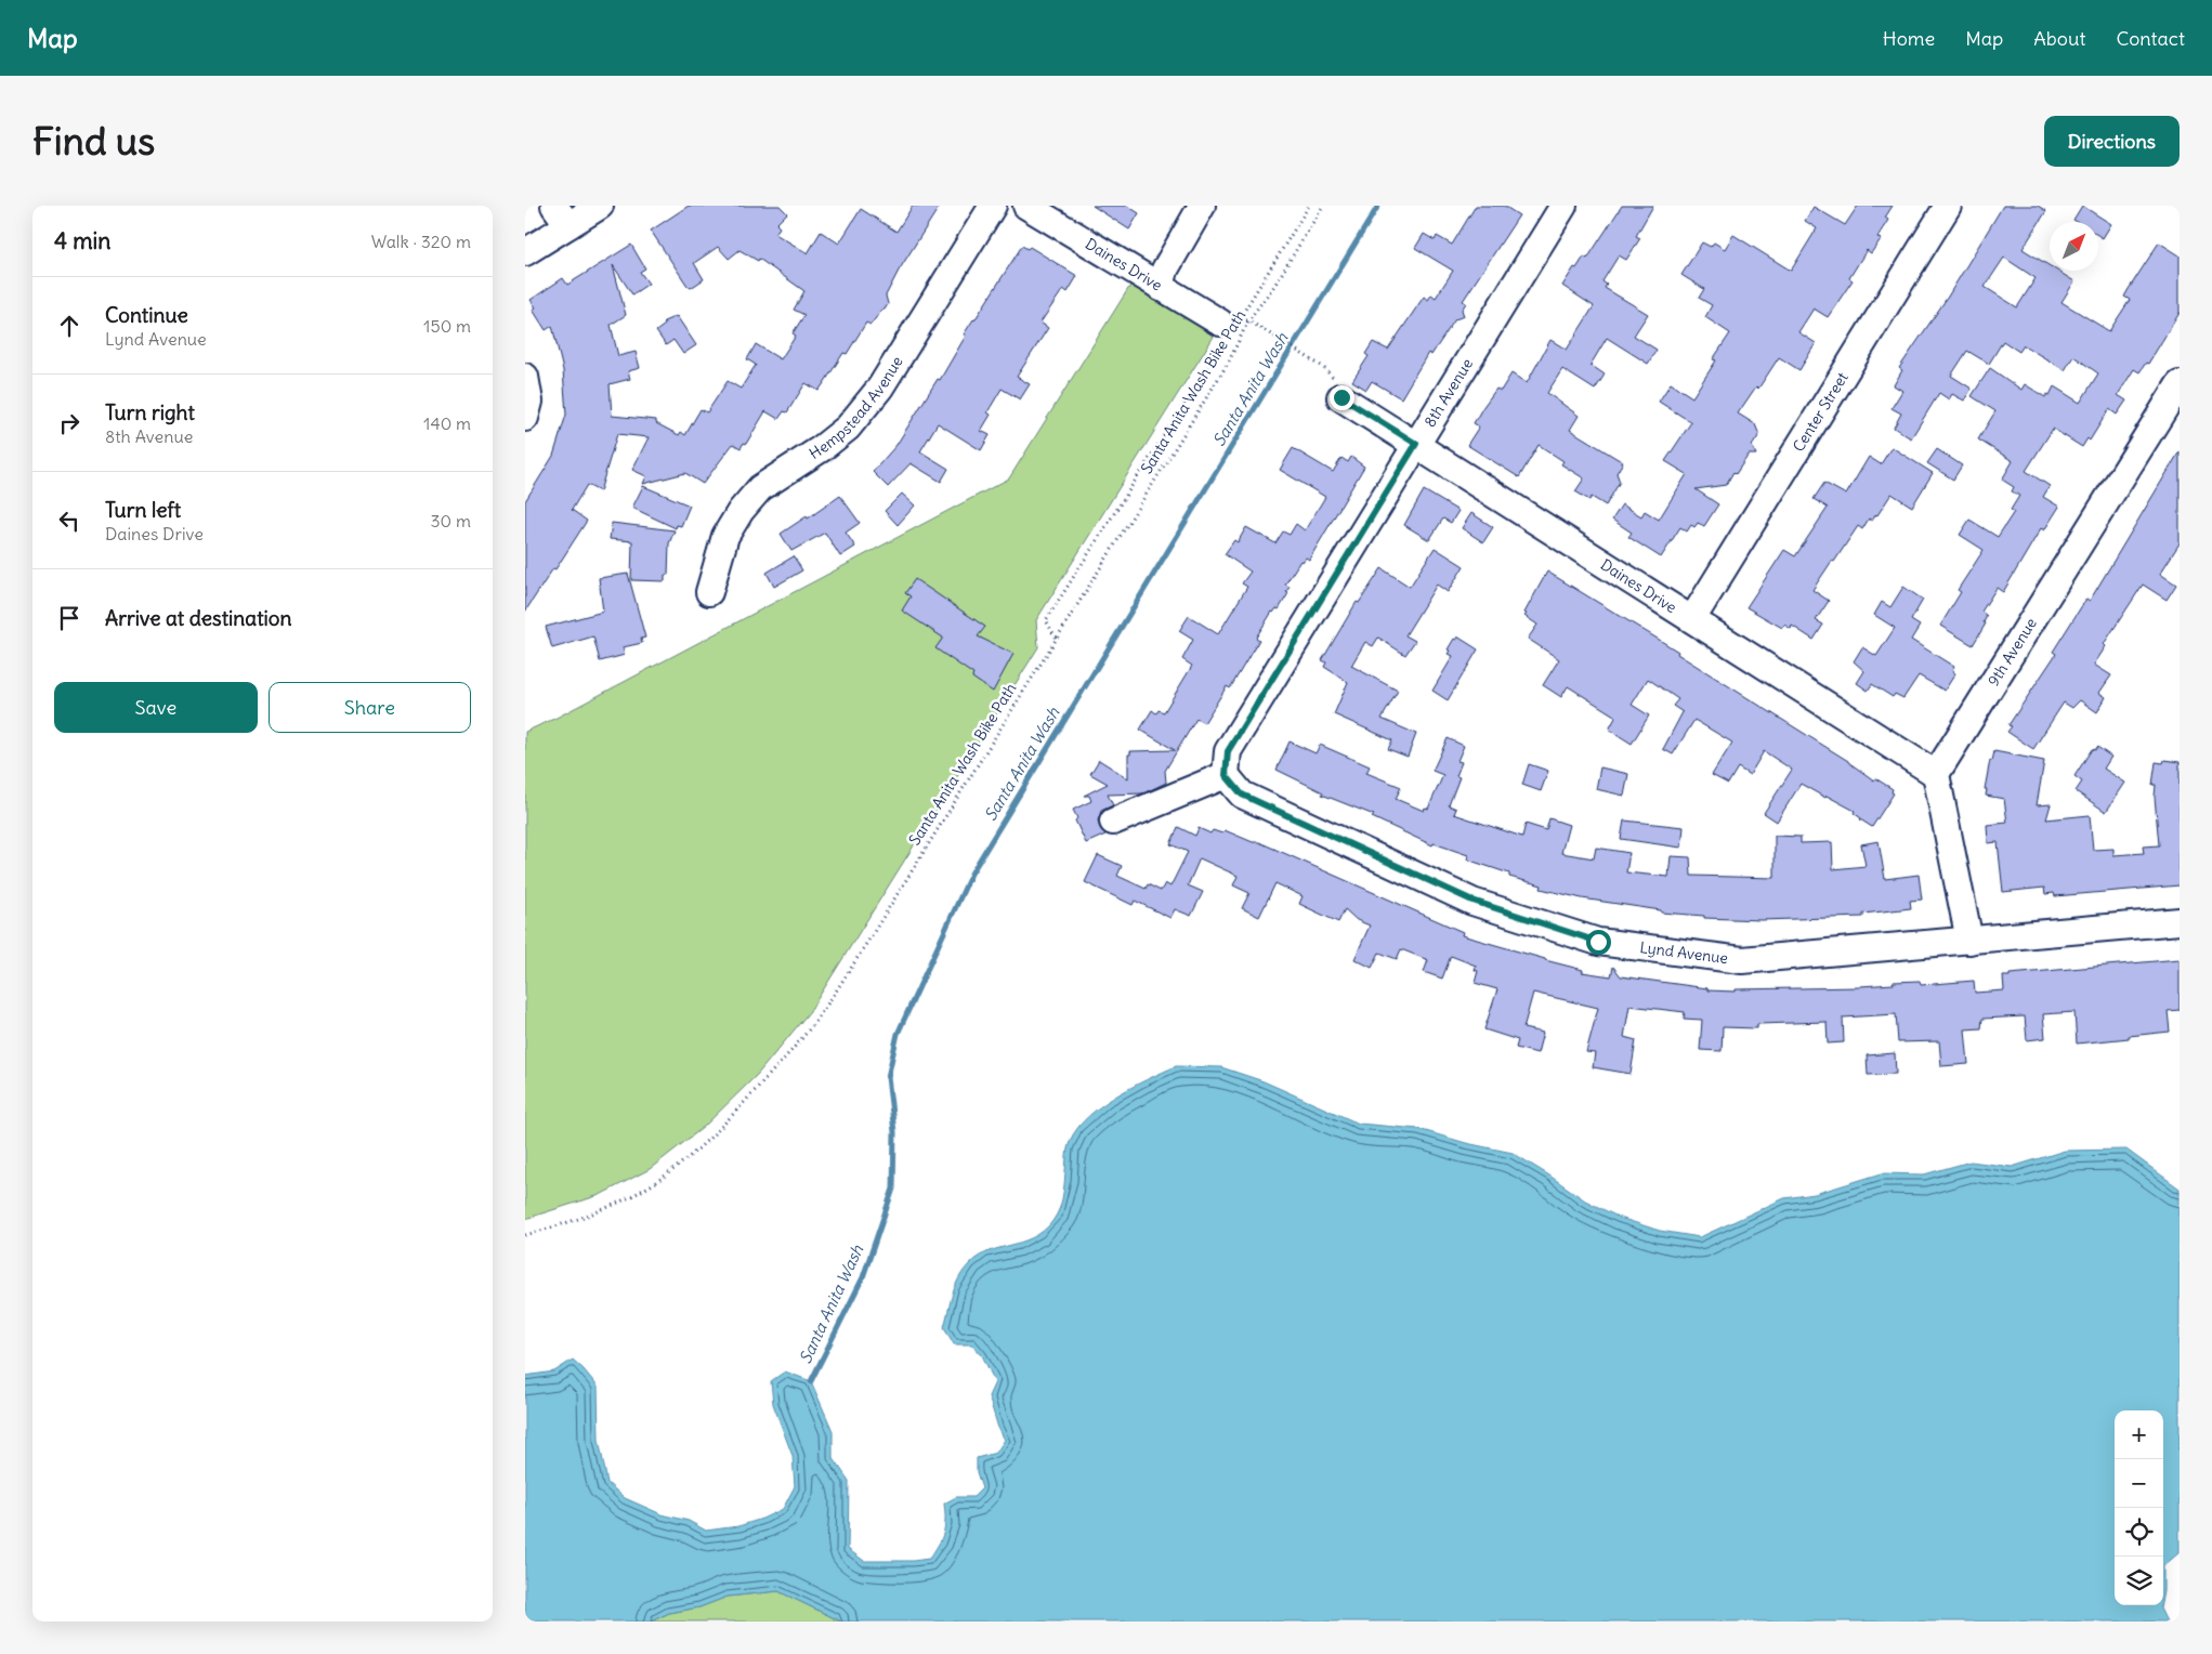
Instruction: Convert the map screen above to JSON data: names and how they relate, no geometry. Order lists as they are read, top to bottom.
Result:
{
  "streets": {
    "street": [
      "Daines Drive",
      "8th Avenue",
      "Hempstead Avenue",
      "Center Street",
      "9th Avenue",
      "Lynd Avenue"
    ],
    "path": ["Santa Anita Wash Bike Path"]
  },
  "crossings": [
    ["Daines Drive", "8th Avenue"],
    ["Daines Drive", "Center Street"],
    ["Daines Drive", "9th Avenue"],
    ["8th Avenue", "Lynd Avenue"]
  ],
  "water": ["Santa Anita Wash"],
  "north": "top right",
  "page": {
    "header": "Map",
    "nav": [
      "Home",
      "Map",
      "About",
      "Contact"
    ],
    "buttons": [
      "Directions",
      ["Save", "Share"]
    ],
    "title": "Find us",
    "heading": ["4 min", "Walk · 320 m"],
    "list": [
      ["Continue", "Lynd Avenue", "150 m"],
      ["Turn right", "8th Avenue", "140 m"],
      ["Turn left", "Daines Drive", "30 m"],
      "Arrive at destination"
    ],
    "map_buttons": ["+", "−"]
  }
}
